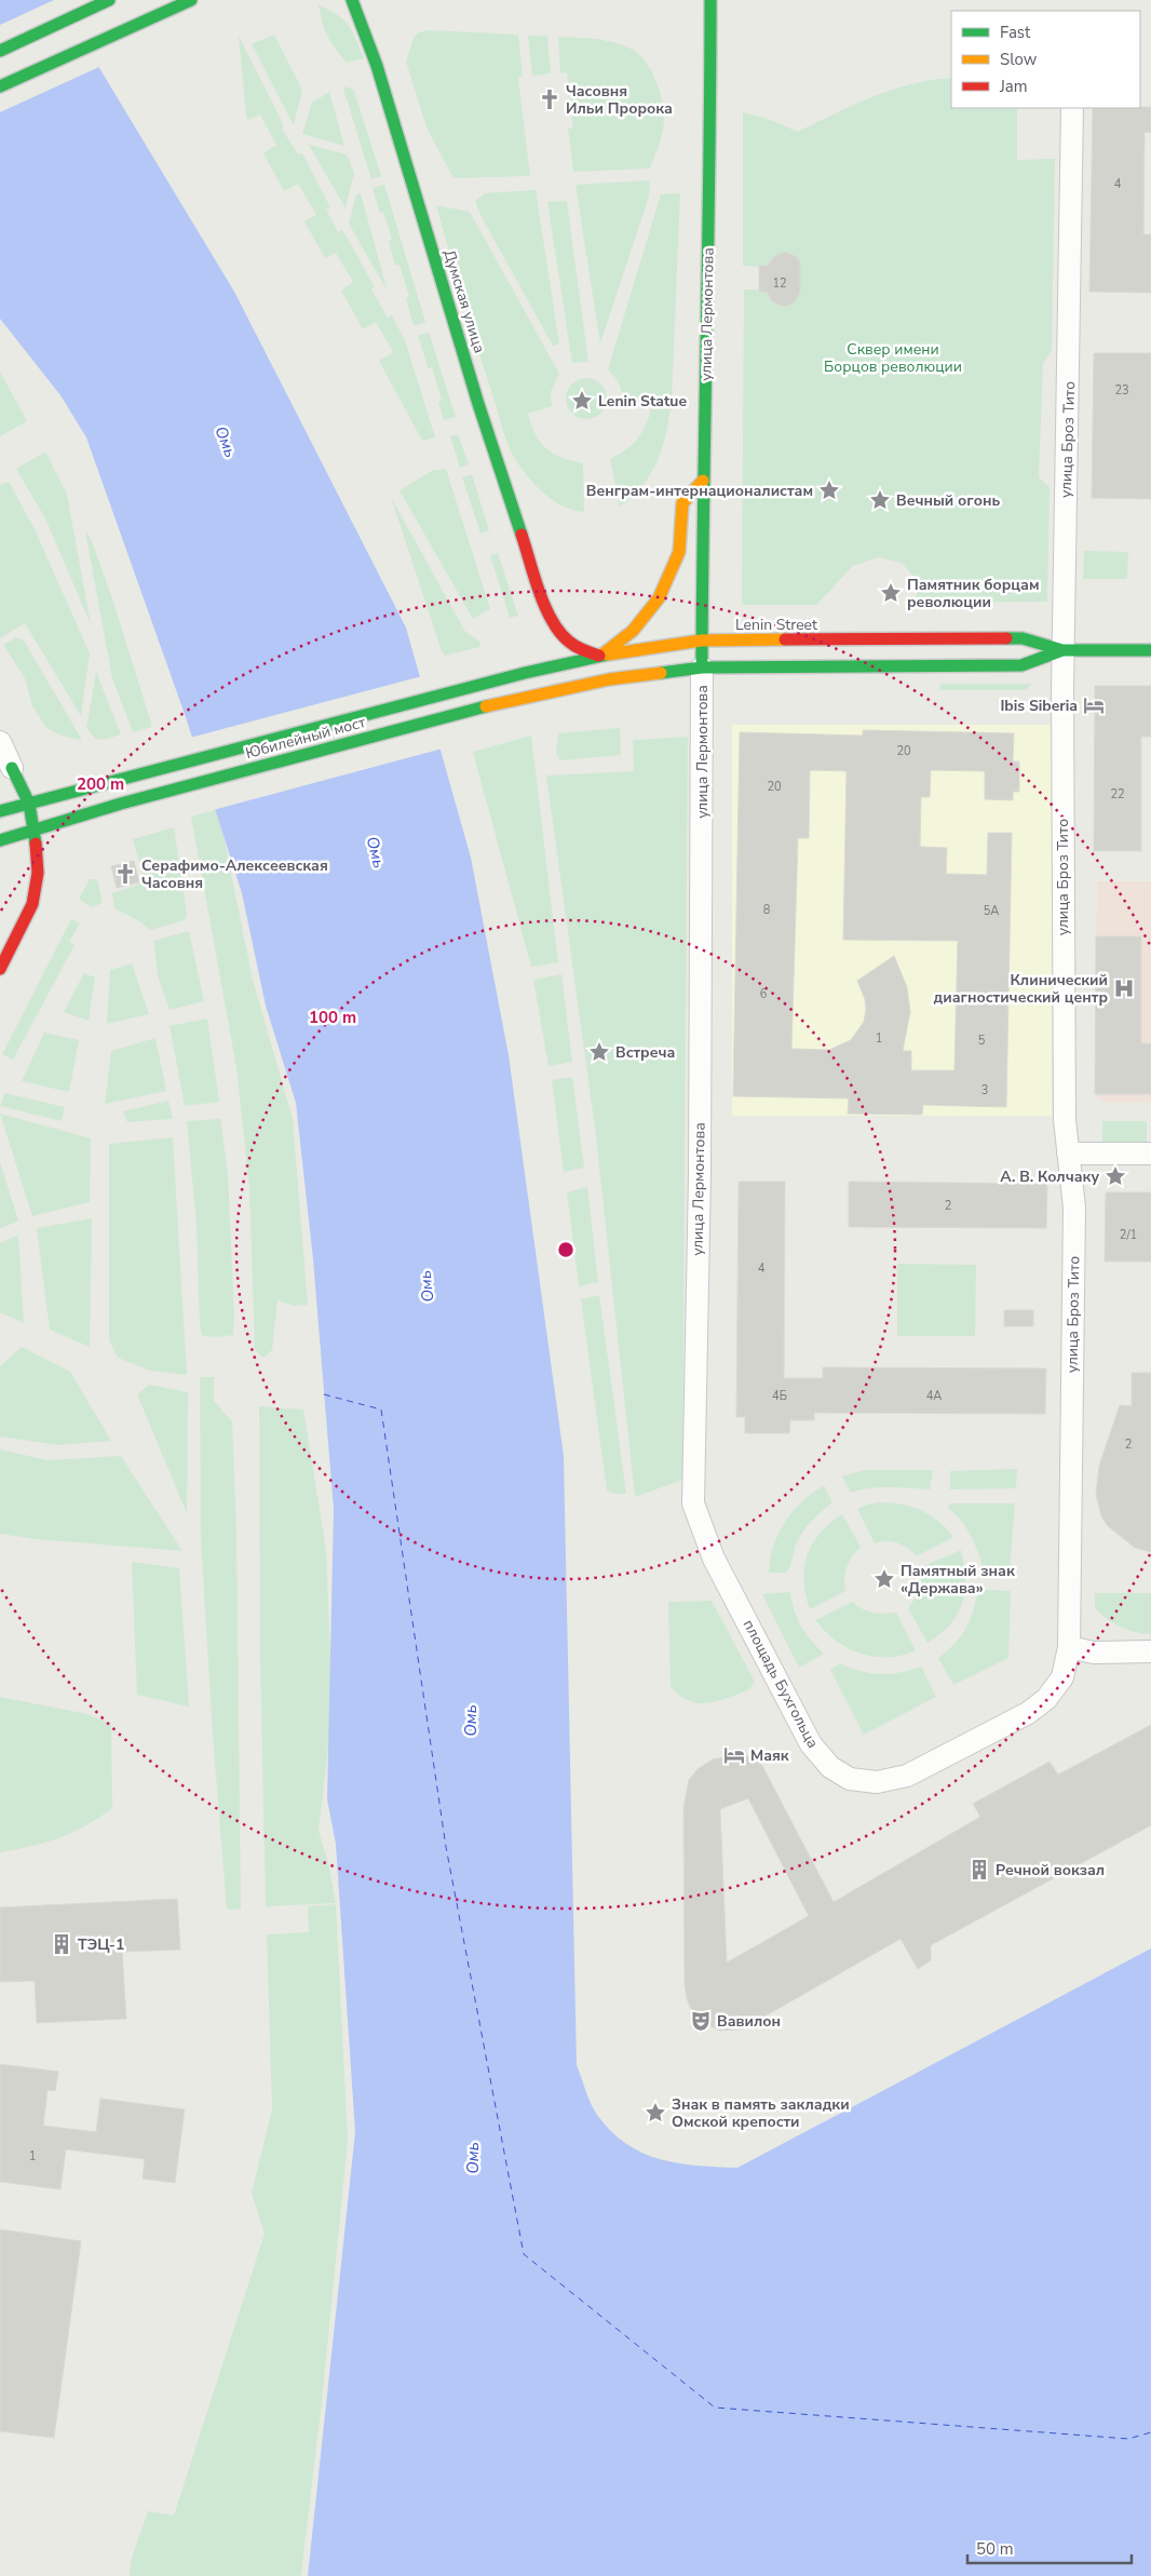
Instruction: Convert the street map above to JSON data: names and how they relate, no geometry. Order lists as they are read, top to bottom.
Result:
{
  "streets": {
    "main road": [
      "Думская улица",
      "улица Лермонтова",
      "Lenin Street",
      "Юбилейный мост"
    ],
    "street": ["улица Броз Тито", "площадь Бухгольца"]
  },
  "crossings": [
    ["улица Лермонтова", "Lenin Street"],
    ["улица Лермонтова", "площадь Бухгольца"],
    ["улица Броз Тито", "Lenin Street"],
    ["улица Броз Тито", "площадь Бухгольца"],
    ["Lenin Street", "Юбилейный мост"]
  ],
  "water": ["Омь"],
  "parks": ["Сквер имени Борцов революции"],
  "places": {
    "church": ["Часовня Ильи Пророка", "Серафимо-Алексеевская Часовня"],
    "place": [
      "Lenin Statue",
      "Венграм-интернационалистам",
      "Вечный огонь",
      "Памятник борцам революции",
      "Встреча",
      "А. В. Колчаку",
      "Памятный знак «Держава»",
      "Знак в память закладки Омской крепости"
    ],
    "hotel": ["Ibis Siberia", "Маяк"],
    "hospital": ["Клинический диагностический центр"],
    "building": ["Речной вокзал", "ТЭЦ-1"],
    "theatre": ["Вавилон"]
  },
  "house_numbers": [
    "4",
    "12",
    "23",
    "20",
    "20",
    "22",
    "8",
    "5А",
    "6",
    "1",
    "5",
    "3",
    "2",
    "2/1",
    "4",
    "4Б",
    "4А",
    "2",
    "1"
  ],
  "legend": ["Fast", "Slow", "Jam"],
  "scale_bar": "50 m",
  "rings": ["200 m", "100 m"]
}
